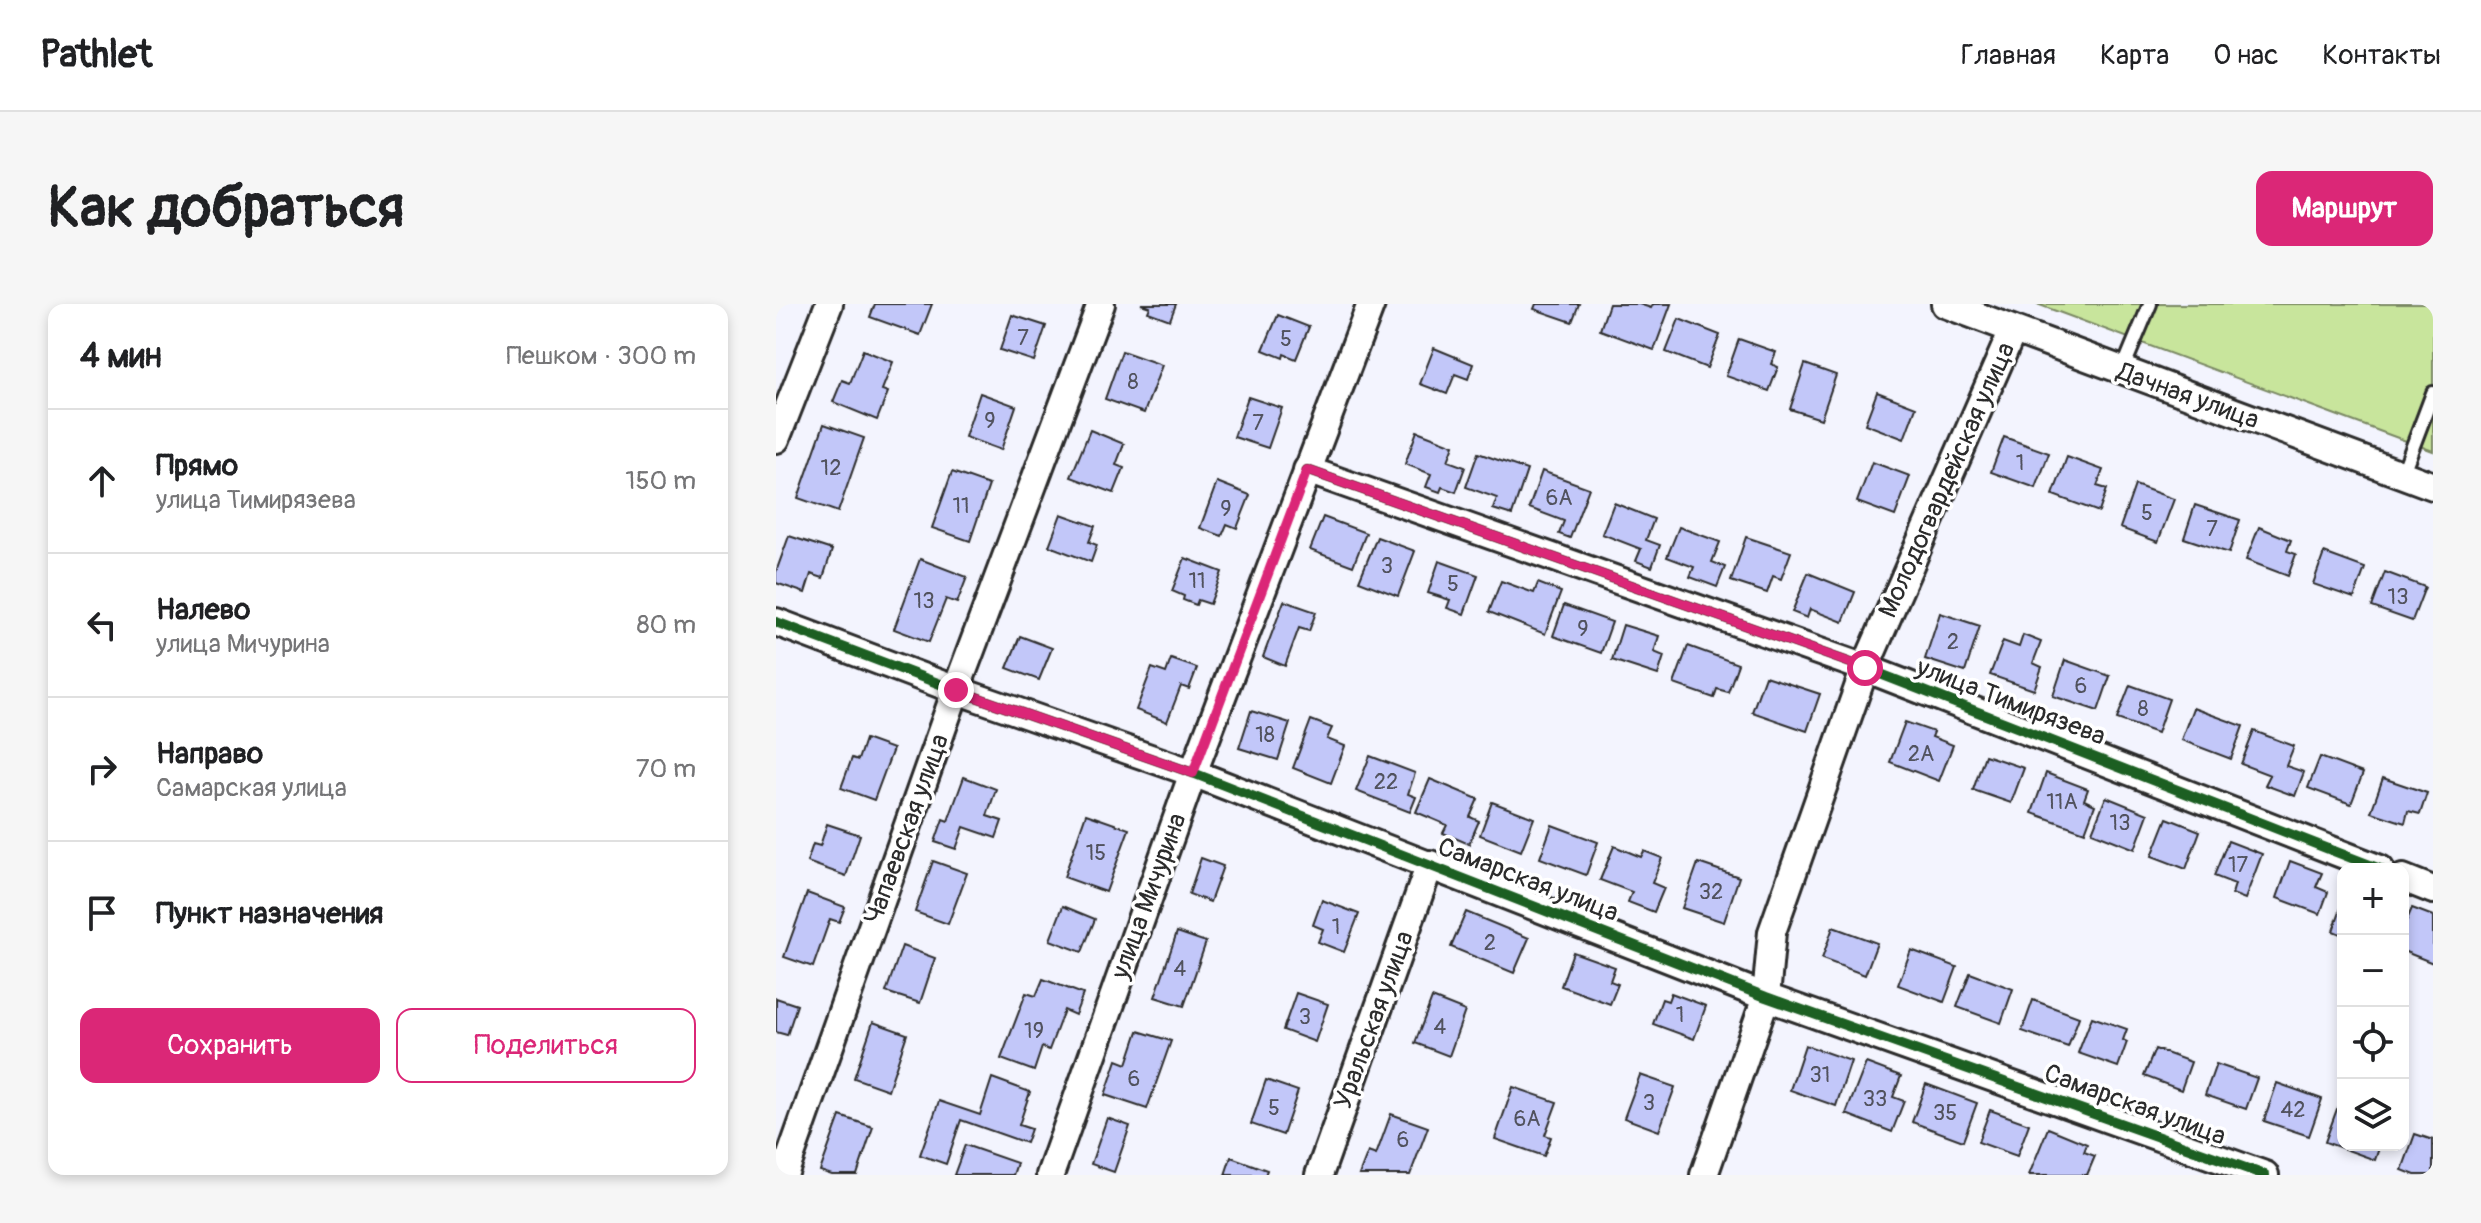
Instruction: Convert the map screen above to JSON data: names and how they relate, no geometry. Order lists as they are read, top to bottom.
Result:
{
  "streets": {
    "street": [
      "Дачная улица",
      "Молодогвардейская улица",
      "улица Тимирязева",
      "Чапаевская улица",
      "Самарская улица",
      "улица Мичурина",
      "Уральская улица"
    ]
  },
  "crossings": [
    ["Дачная улица", "Молодогвардейская улица"],
    ["Молодогвардейская улица", "улица Тимирязева"],
    ["Молодогвардейская улица", "Самарская улица"],
    ["улица Тимирязева", "улица Мичурина"],
    ["Чапаевская улица", "Самарская улица"],
    ["Самарская улица", "улица Мичурина"],
    ["Самарская улица", "Уральская улица"]
  ],
  "house_numbers": [
    "7",
    "5",
    "8",
    "9",
    "7",
    "1",
    "12",
    "6А",
    "11",
    "9",
    "5",
    "7",
    "3",
    "11",
    "5",
    "13",
    "13",
    "9",
    "2",
    "6",
    "8",
    "18",
    "2А",
    "22",
    "11А",
    "13",
    "15",
    "17",
    "32",
    "1",
    "2",
    "4",
    "1",
    "3",
    "4",
    "19",
    "31",
    "6",
    "33",
    "3",
    "5",
    "42",
    "35",
    "6А",
    "6"
  ],
  "page": {
    "header": "Pathlet",
    "nav": [
      "Главная",
      "Карта",
      "О нас",
      "Контакты"
    ],
    "buttons": [
      "Маршрут",
      ["Сохранить", "Поделиться"]
    ],
    "title": "Как добраться",
    "heading": ["4 мин", "Пешком · 300 m"],
    "list": [
      ["Прямо", "улица Тимирязева", "150 m"],
      ["Налево", "улица Мичурина", "80 m"],
      ["Направо", "Самарская улица", "70 m"],
      "Пункт назначения"
    ],
    "map_buttons": ["+", "−"]
  }
}
